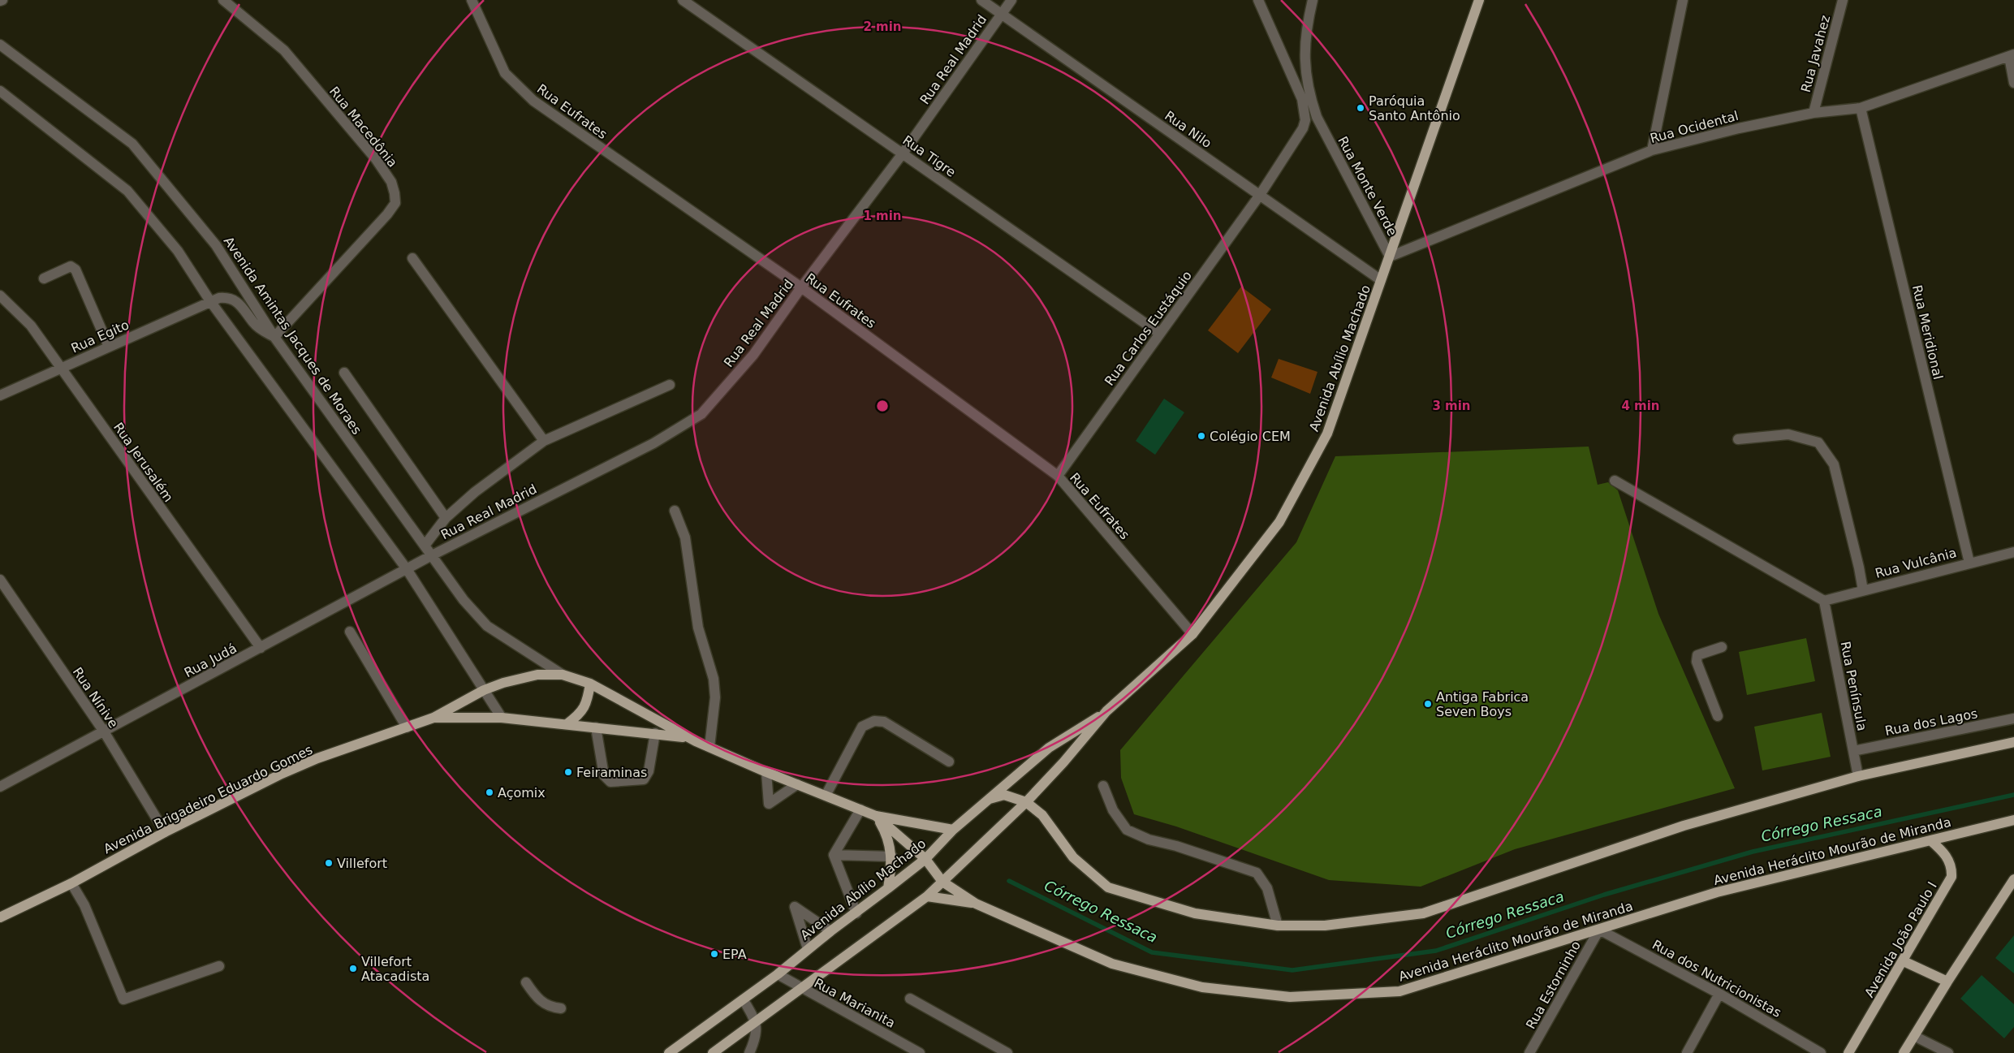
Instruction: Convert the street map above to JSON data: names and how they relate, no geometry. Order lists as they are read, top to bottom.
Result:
{
  "streets": {
    "main road": [
      "Avenida Abílio Machado",
      "Avenida Brigadeiro Eduardo Gomes",
      "Avenida Heráclito Mourão de Miranda",
      "Avenida João Paulo I"
    ],
    "street": [
      "Rua Javahez",
      "Rua Real Madrid",
      "Rua Eufrates",
      "Rua Macedônia",
      "Rua Ocidental",
      "Rua Nilo",
      "Rua Tigre",
      "Rua Monte Verde",
      "Rua Carlos Eustáquio",
      "Rua Meridional",
      "Avenida Amintas Jacques de Moraes",
      "Rua Egito",
      "Rua Jerusalém",
      "Rua Vulcânia",
      "Rua Judá",
      "Rua Península",
      "Rua Nínive",
      "Rua dos Lagos",
      "Rua dos Nutricionistas",
      "Rua Estorninho",
      "Rua Marianita"
    ]
  },
  "crossings": [
    ["Rua Javahez", "Rua Ocidental"],
    ["Rua Real Madrid", "Rua Eufrates"],
    ["Rua Real Madrid", "Rua Nilo"],
    ["Rua Real Madrid", "Rua Tigre"],
    ["Rua Real Madrid", "Avenida Amintas Jacques de Moraes"],
    ["Rua Real Madrid", "Rua Judá"],
    ["Rua Eufrates", "Rua Carlos Eustáquio"],
    ["Rua Eufrates", "Avenida Abílio Machado"],
    ["Rua Macedônia", "Avenida Amintas Jacques de Moraes"],
    ["Rua Macedônia", "Rua Egito"],
    ["Rua Ocidental", "Rua Monte Verde"],
    ["Rua Ocidental", "Rua Meridional"],
    ["Rua Ocidental", "Avenida Abílio Machado"],
    ["Rua Nilo", "Rua Carlos Eustáquio"],
    ["Rua Nilo", "Avenida Abílio Machado"],
    ["Rua Tigre", "Rua Carlos Eustáquio"],
    ["Rua Monte Verde", "Avenida Abílio Machado"],
    ["Rua Meridional", "Rua Vulcânia"],
    ["Avenida Amintas Jacques de Moraes", "Rua Egito"],
    ["Avenida Amintas Jacques de Moraes", "Rua Judá"],
    ["Avenida Amintas Jacques de Moraes", "Avenida Brigadeiro Eduardo Gomes"],
    ["Rua Egito", "Rua Jerusalém"],
    ["Avenida Abílio Machado", "Avenida Brigadeiro Eduardo Gomes"],
    ["Avenida Abílio Machado", "Avenida Heráclito Mourão de Miranda"],
    ["Avenida Abílio Machado", "Rua Marianita"],
    ["Rua Jerusalém", "Rua Judá"],
    ["Rua Vulcânia", "Rua Península"],
    ["Rua Judá", "Rua Nínive"],
    ["Rua Península", "Rua dos Lagos"],
    ["Rua Nínive", "Avenida Brigadeiro Eduardo Gomes"],
    ["Avenida Brigadeiro Eduardo Gomes", "Avenida Heráclito Mourão de Miranda"],
    ["Avenida Heráclito Mourão de Miranda", "Avenida João Paulo I"],
    ["Avenida Heráclito Mourão de Miranda", "Rua dos Nutricionistas"],
    ["Avenida Heráclito Mourão de Miranda", "Rua Estorninho"],
    ["Rua dos Nutricionistas", "Rua Estorninho"]
  ],
  "water": ["Córrego Ressaca"],
  "places": [
    "Paróquia Santo Antônio",
    "Colégio CEM",
    "Antiga Fabrica Seven Boys",
    "Feiraminas",
    "Açomix",
    "Villefort",
    "EPA",
    "Villefort Atacadista"
  ],
  "rings": [
    "2 min",
    "1 min",
    "3 min",
    "4 min"
  ]
}
